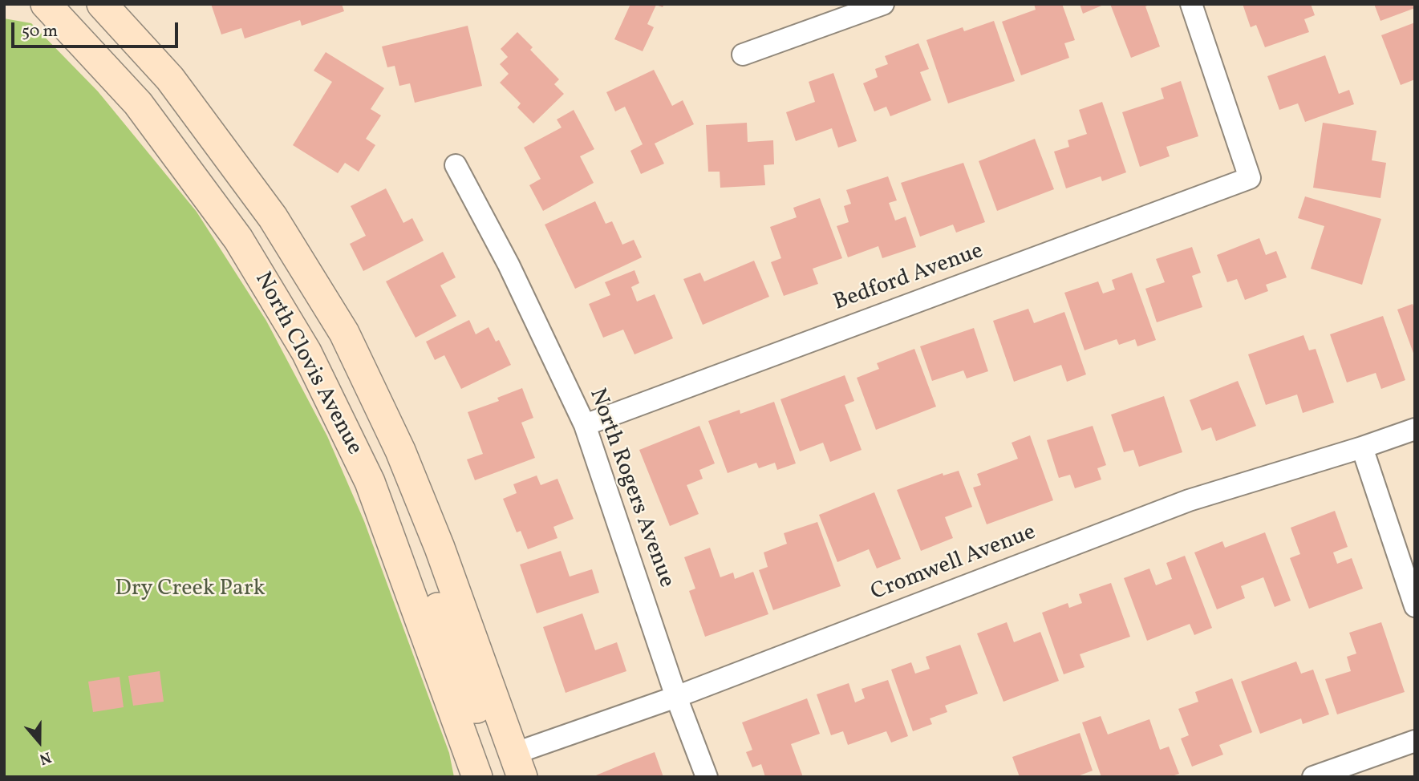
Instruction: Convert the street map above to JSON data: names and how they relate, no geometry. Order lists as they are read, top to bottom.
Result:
{
  "streets": {
    "main road": ["North Clovis Avenue"],
    "street": ["Bedford Avenue", "North Rogers Avenue", "Cromwell Avenue"]
  },
  "crossings": [
    ["Bedford Avenue", "North Rogers Avenue"],
    ["North Clovis Avenue", "Cromwell Avenue"],
    ["North Rogers Avenue", "Cromwell Avenue"]
  ],
  "parks": ["Dry Creek Park"],
  "scale_bar": "50 m",
  "north": "bottom"
}
